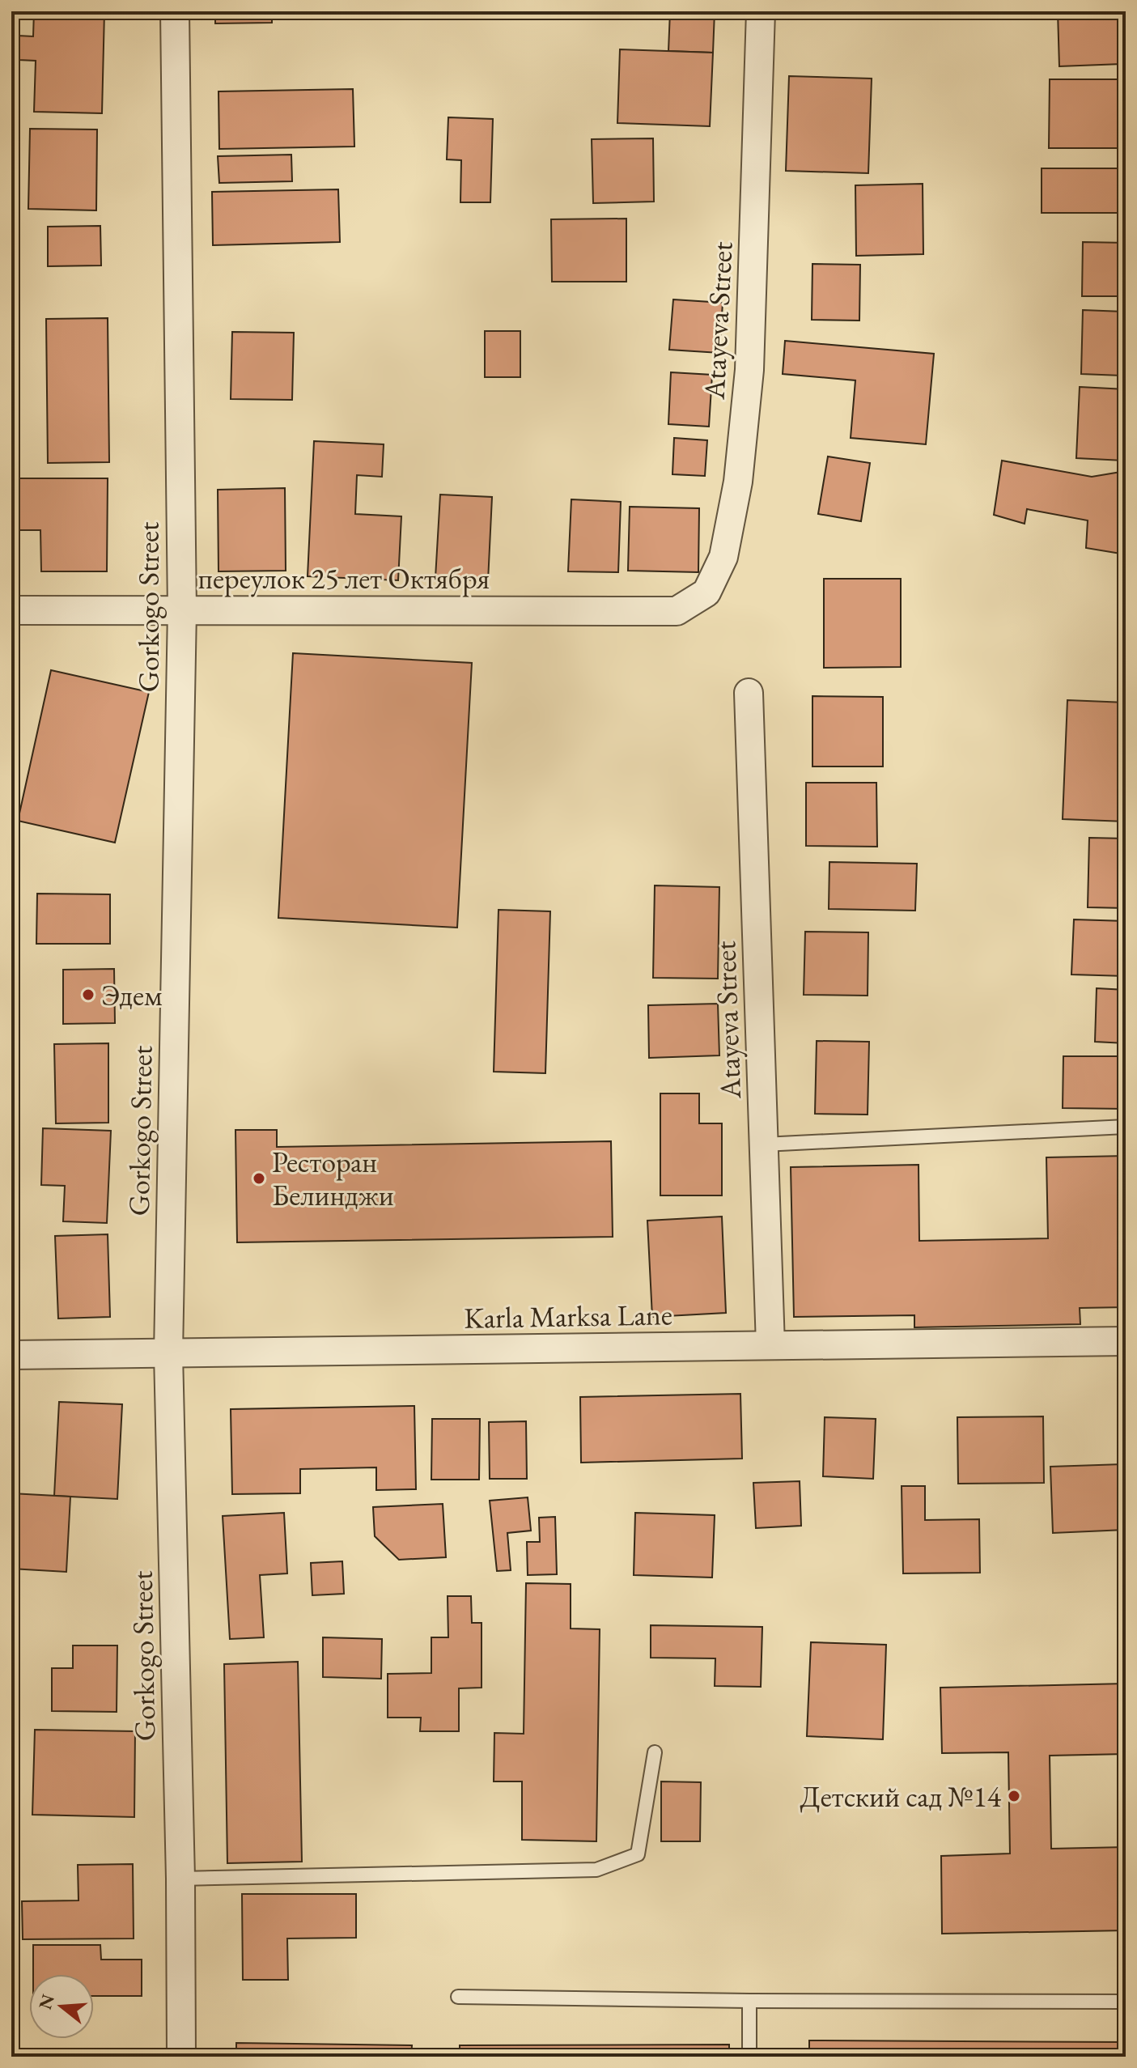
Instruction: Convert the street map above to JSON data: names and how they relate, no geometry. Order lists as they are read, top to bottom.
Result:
{
  "streets": {
    "street": [
      "Atayeva Street",
      "переулок 25 лет Октября",
      "Gorkogo Street",
      "Karla Marksa Lane"
    ]
  },
  "crossings": [
    ["Atayeva Street", "переулок 25 лет Октября"],
    ["Atayeva Street", "Karla Marksa Lane"],
    ["переулок 25 лет Октября", "Gorkogo Street"],
    ["Gorkogo Street", "Karla Marksa Lane"]
  ],
  "places": ["Эдем", "Ресторан Белинджи", "Детский сад №14"],
  "north": "left"
}
